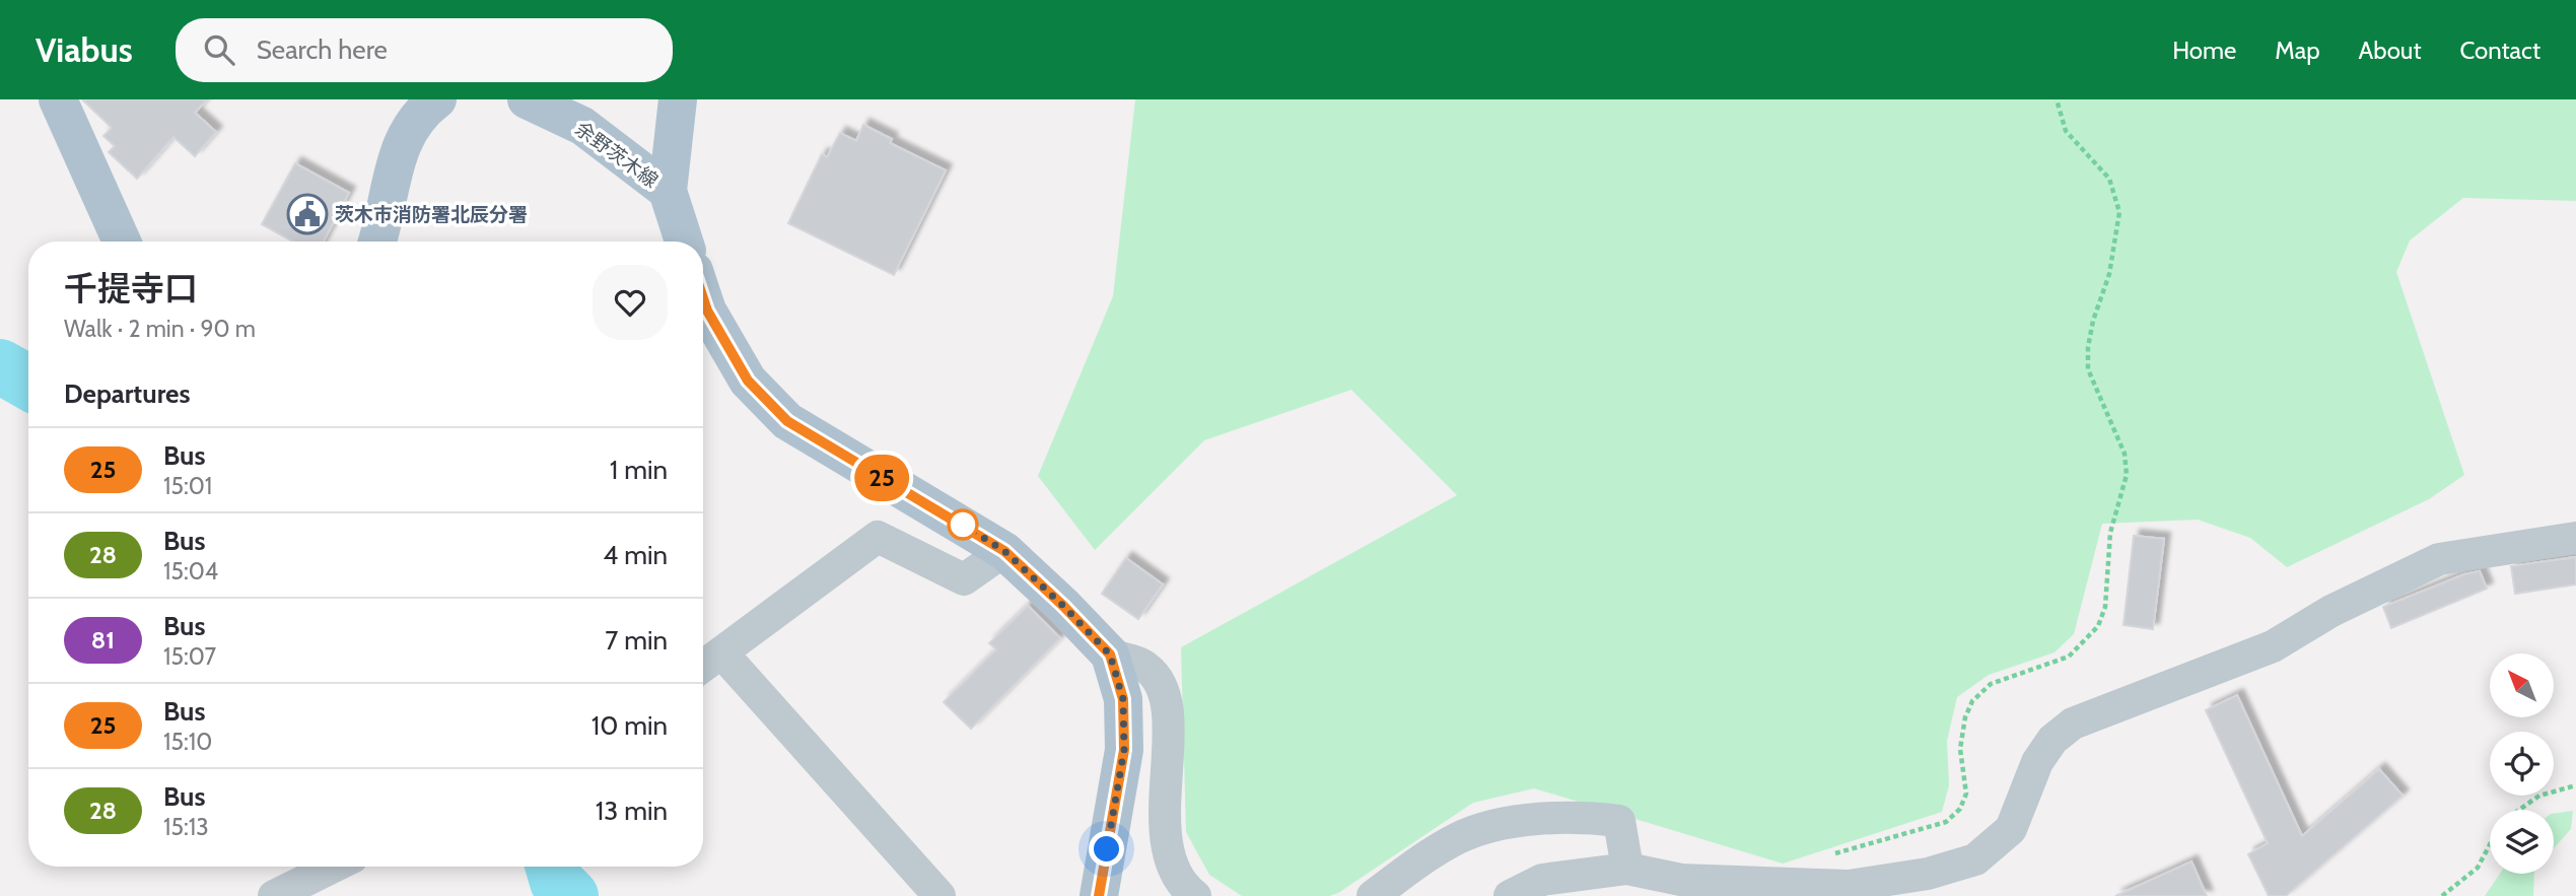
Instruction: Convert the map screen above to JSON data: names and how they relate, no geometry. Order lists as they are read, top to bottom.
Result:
{
  "streets": {
    "main road": ["余野茨木線"]
  },
  "places": {
    "public building": ["茨木市消防署北辰分署"]
  },
  "lines": ["bus line 25"],
  "north": "top left",
  "page": {
    "header": "Viabus",
    "search": "Search here",
    "nav": [
      "Home",
      "Map",
      "About",
      "Contact"
    ],
    "on_map": "25",
    "heading": [
      ["千提寺口", "Walk · 2 min · 90 m"],
      "Departures"
    ],
    "list": [
      {
        "mark": "25",
        "name": "Bus",
        "note": "15:01",
        "value": "1 min"
      },
      {
        "mark": "28",
        "name": "Bus",
        "note": "15:04",
        "value": "4 min"
      },
      {
        "mark": "81",
        "name": "Bus",
        "note": "15:07",
        "value": "7 min"
      },
      {
        "mark": "25",
        "name": "Bus",
        "note": "15:10",
        "value": "10 min"
      },
      {
        "mark": "28",
        "name": "Bus",
        "note": "15:13",
        "value": "13 min"
      }
    ]
  }
}
